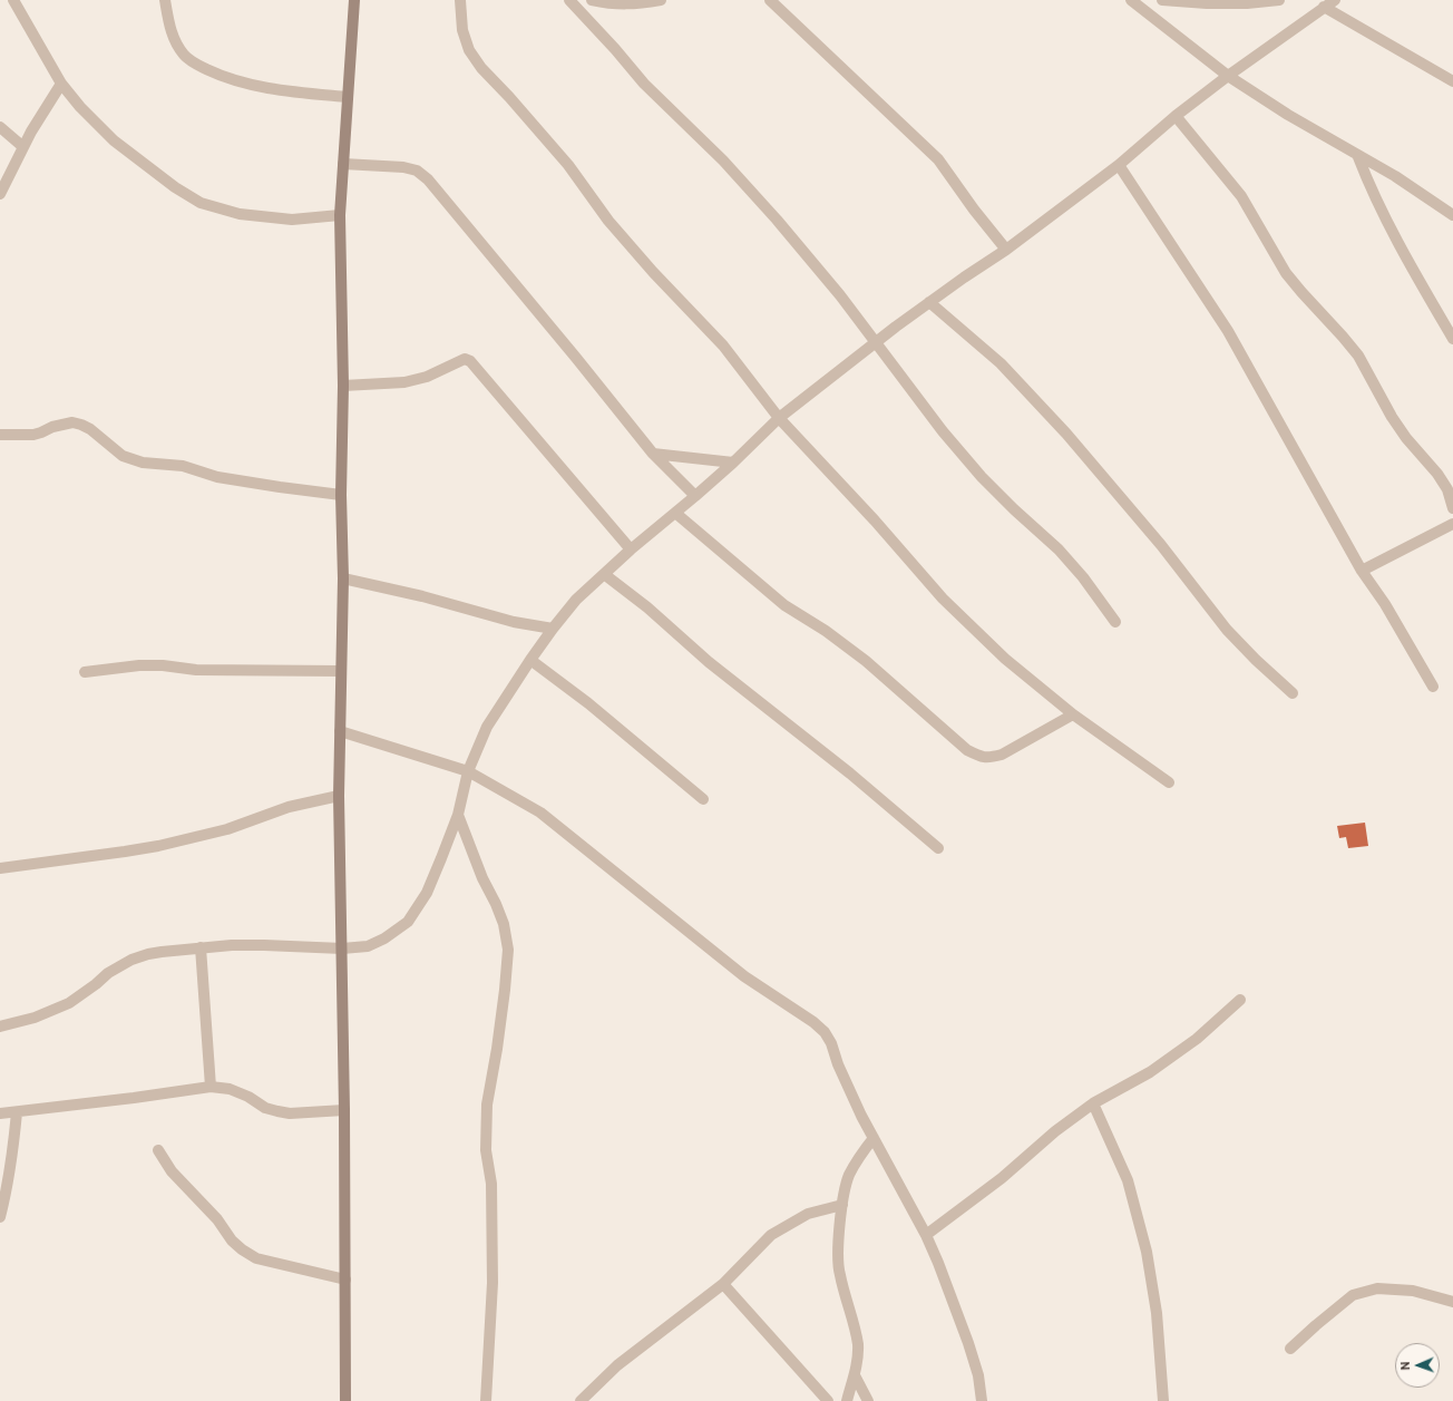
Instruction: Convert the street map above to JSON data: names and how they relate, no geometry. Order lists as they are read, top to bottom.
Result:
{
  "north": "left"
}
